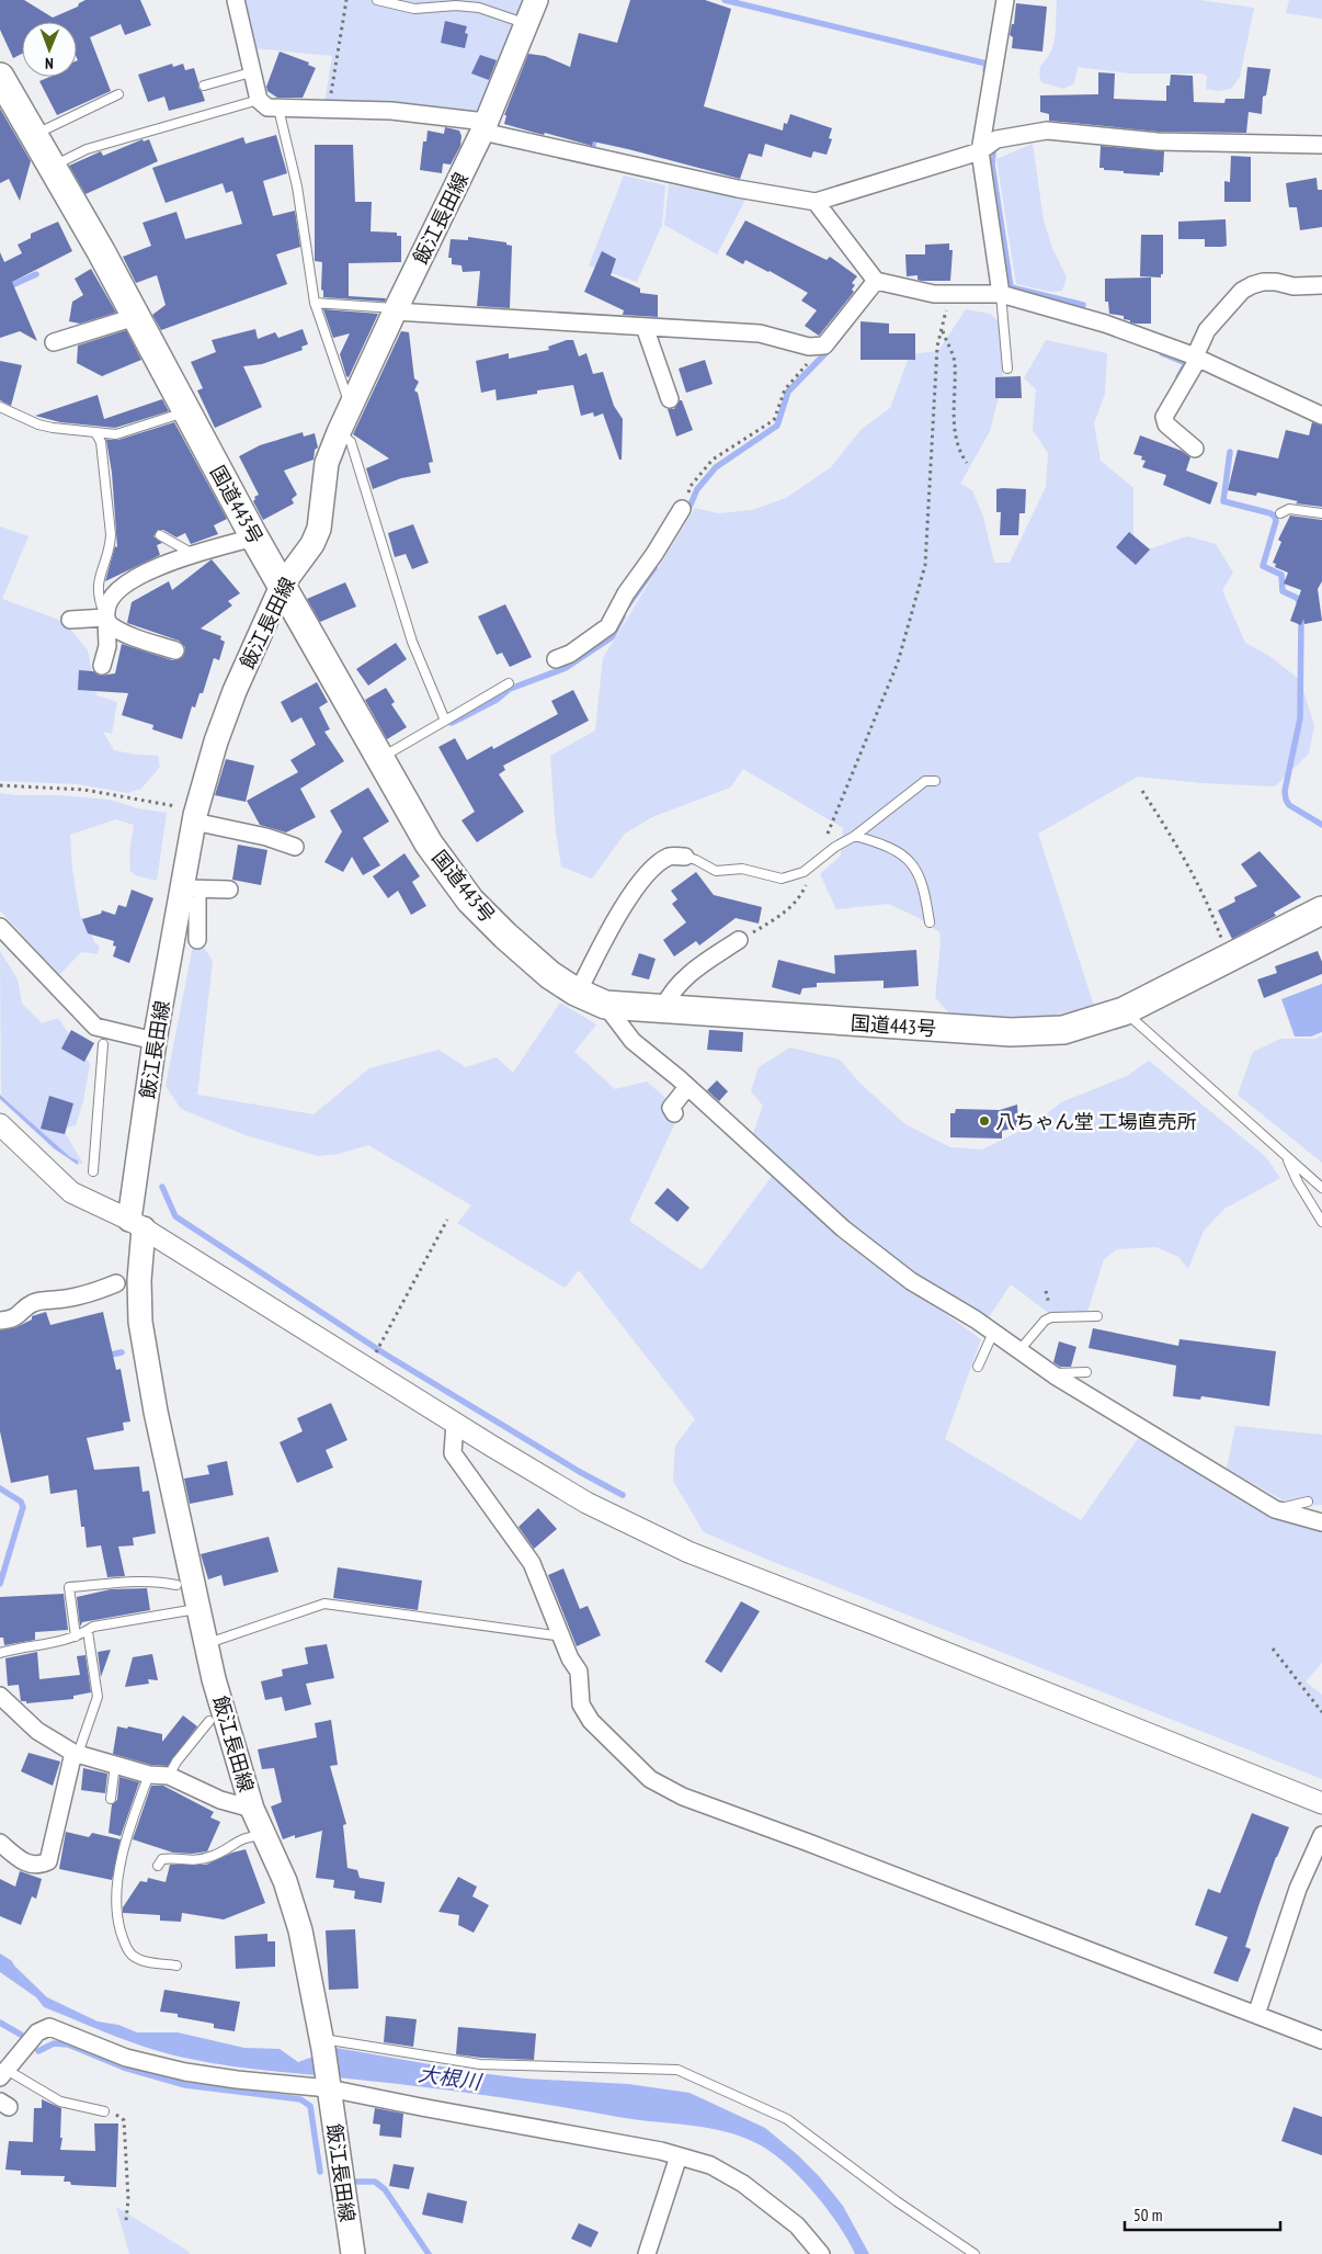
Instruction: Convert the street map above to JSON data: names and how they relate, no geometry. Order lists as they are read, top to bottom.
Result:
{
  "streets": {
    "highway": ["国道443号"],
    "main road": ["飯江長田線"]
  },
  "crossings": [
    ["飯江長田線", "国道443号"]
  ],
  "water": ["大根川"],
  "places": ["八ちゃん堂 工場直売所"],
  "scale_bar": "50 m",
  "north": "bottom"
}
